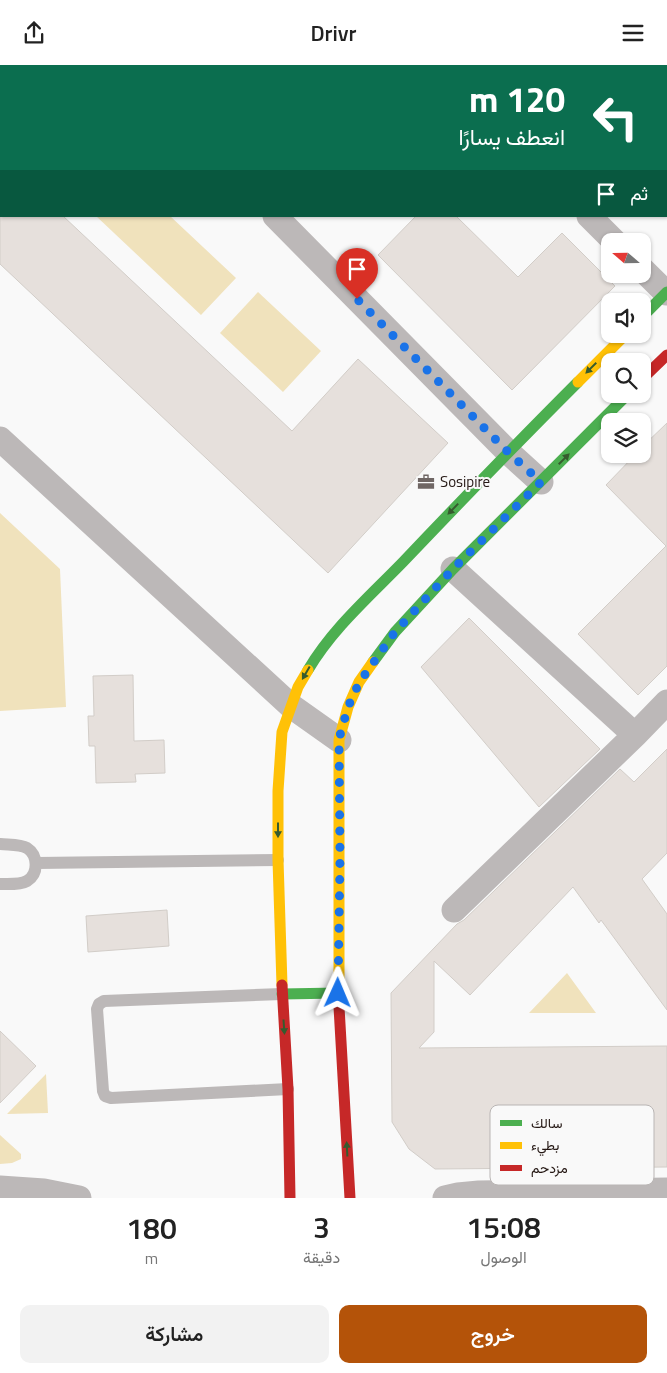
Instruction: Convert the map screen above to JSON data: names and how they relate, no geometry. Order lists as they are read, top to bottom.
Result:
{
  "places": {
    "office": ["Sosipire"]
  },
  "legend": ["سالك", "بطيء", "مزدحم"],
  "north": "left",
  "page": {
    "header": "Drivr",
    "turn": ["120 m", "انعطف يسارًا"],
    "then": "ثم",
    "eta": [
      "15:08",
      "الوصول",
      "3",
      "دقيقة",
      "180",
      "m"
    ],
    "buttons": ["خروج", "مشاركة"]
  }
}
